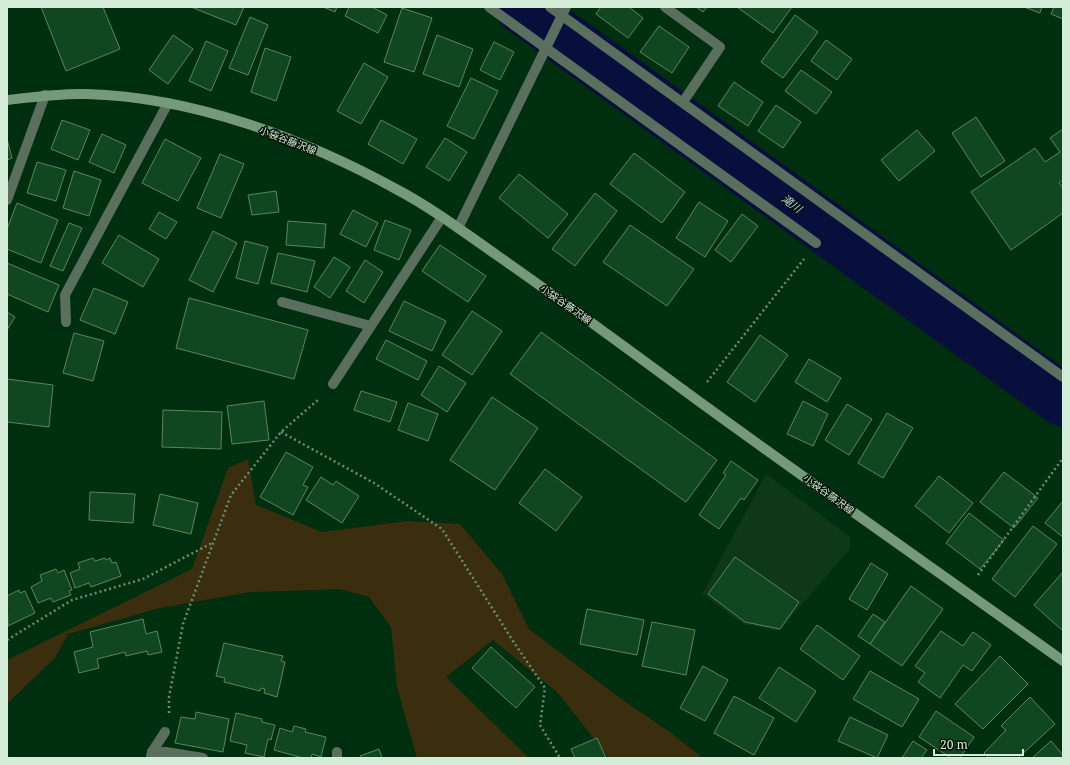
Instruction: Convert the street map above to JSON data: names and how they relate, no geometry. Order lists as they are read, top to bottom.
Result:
{
  "streets": {
    "main road": ["小袋谷藤沢線"]
  },
  "water": ["滝川"],
  "scale_bar": "20 m"
}
